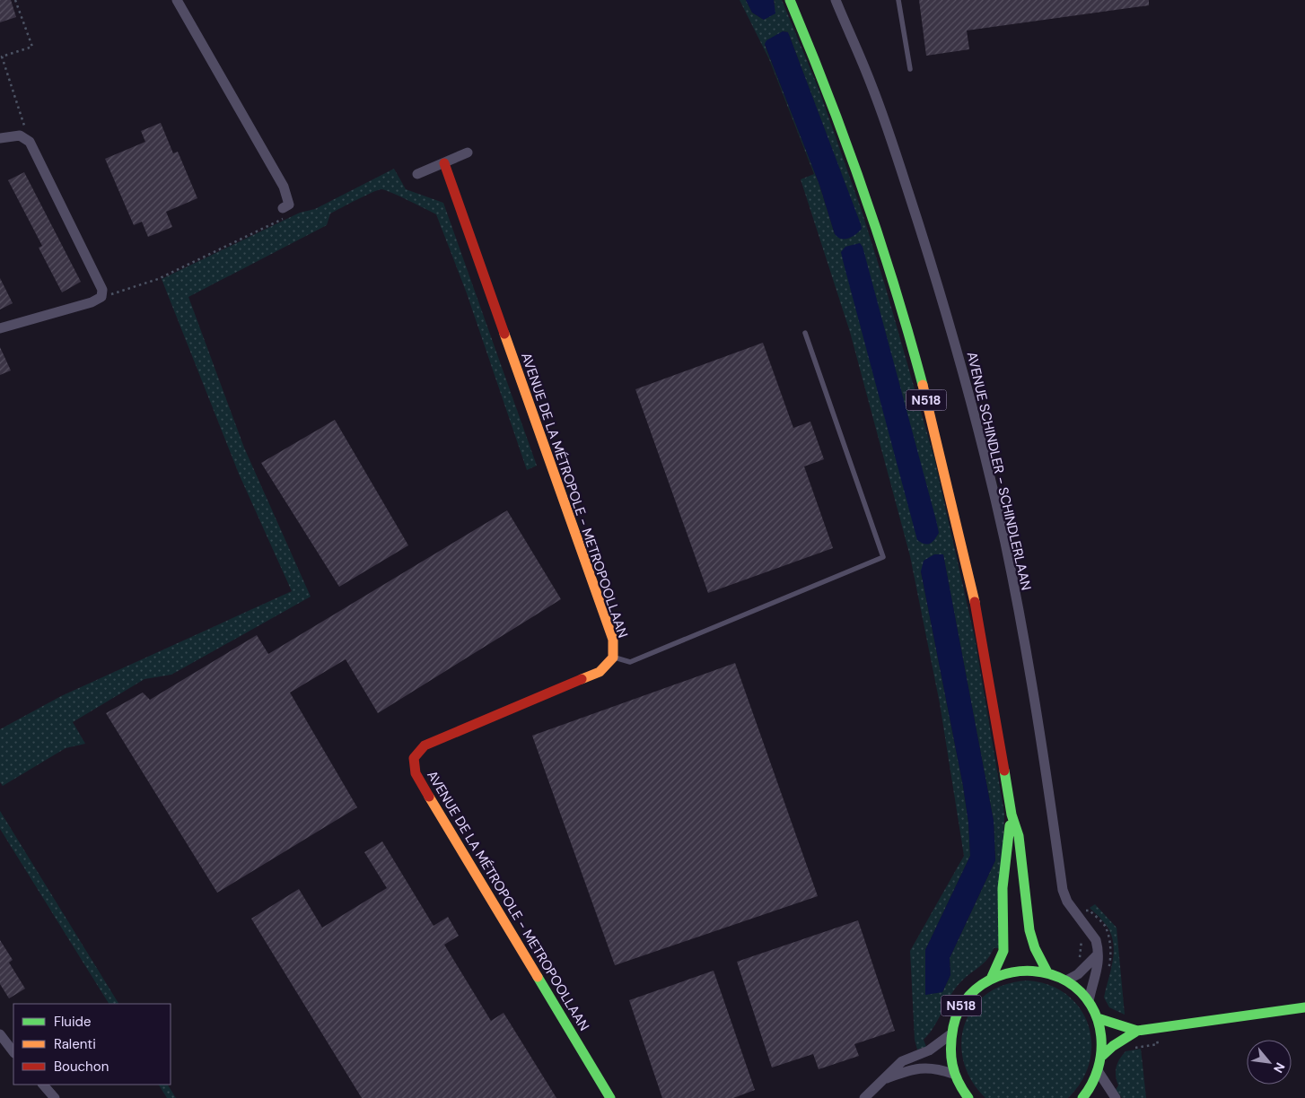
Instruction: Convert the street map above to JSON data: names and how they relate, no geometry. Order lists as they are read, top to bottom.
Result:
{
  "streets": {
    "main road": ["N518", "AVENUE DE LA MÉTROPOLE - METROPOOLLAAN"],
    "street": ["AVENUE SCHINDLER - SCHINDLERLAAN"]
  },
  "crossings": [
    ["N518", "AVENUE SCHINDLER - SCHINDLERLAAN"]
  ],
  "legend": ["Fluide", "Ralenti", "Bouchon"],
  "north": "bottom right"
}
